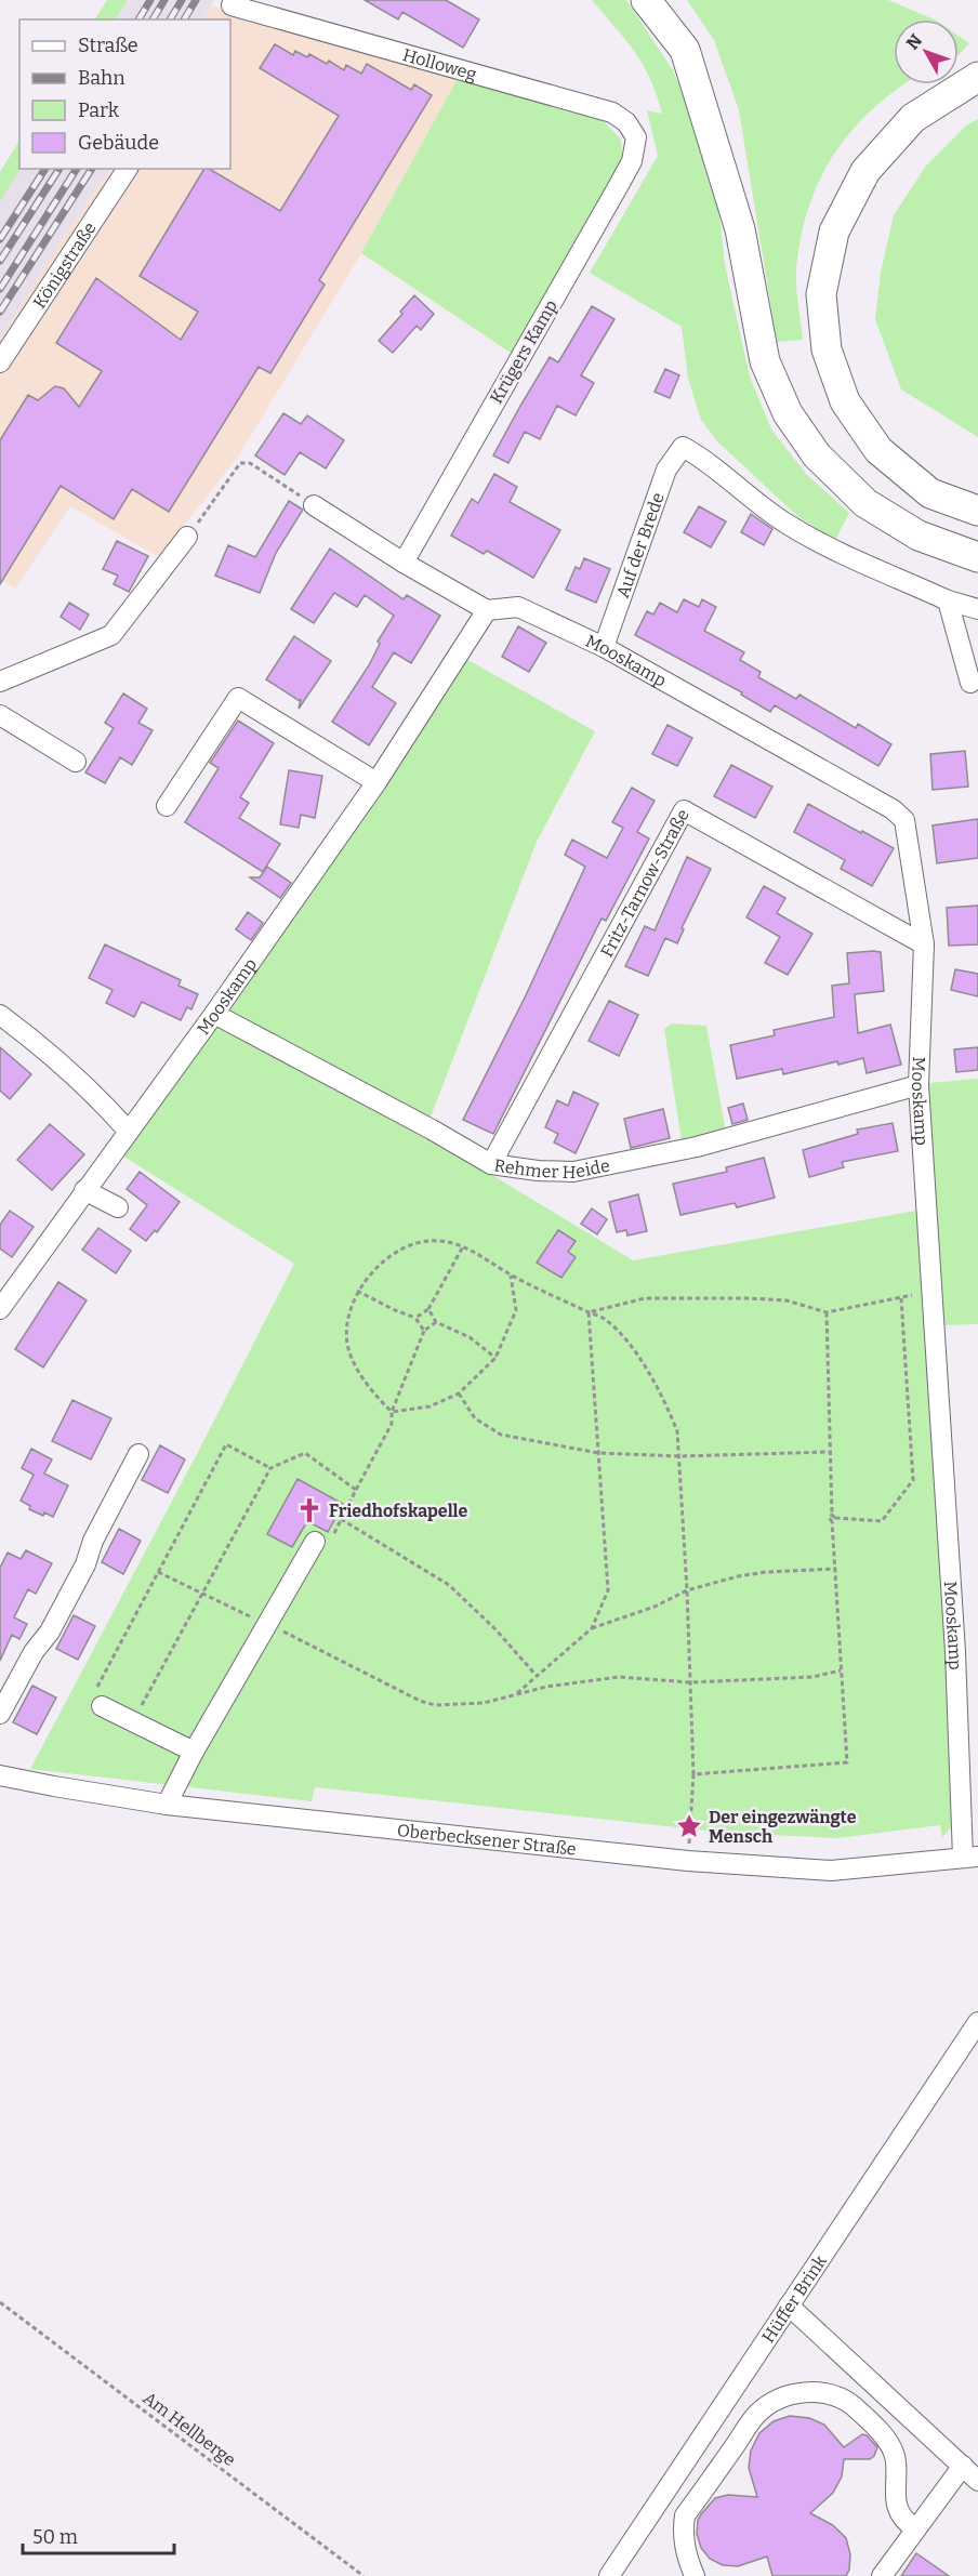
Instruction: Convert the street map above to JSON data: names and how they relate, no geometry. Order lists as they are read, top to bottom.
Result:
{
  "streets": {
    "street": [
      "Holloweg",
      "Königstraße",
      "Krügers Kamp",
      "Auf der Brede",
      "Mooskamp",
      "Fritz-Tarnow-Straße",
      "Rehmer Heide",
      "Oberbecksener Straße",
      "Hüffer Brink"
    ],
    "path": ["Am Hellberge"]
  },
  "crossings": [
    ["Holloweg", "Krügers Kamp"],
    ["Auf der Brede", "Mooskamp"],
    ["Mooskamp", "Fritz-Tarnow-Straße"],
    ["Mooskamp", "Rehmer Heide"],
    ["Mooskamp", "Oberbecksener Straße"],
    ["Fritz-Tarnow-Straße", "Rehmer Heide"]
  ],
  "places": {
    "church": ["Friedhofskapelle"],
    "place": ["Der eingezwängte Mensch"]
  },
  "legend": [
    "Straße",
    "Bahn",
    "Park",
    "Gebäude"
  ],
  "scale_bar": "50 m",
  "north": "top left"
}
